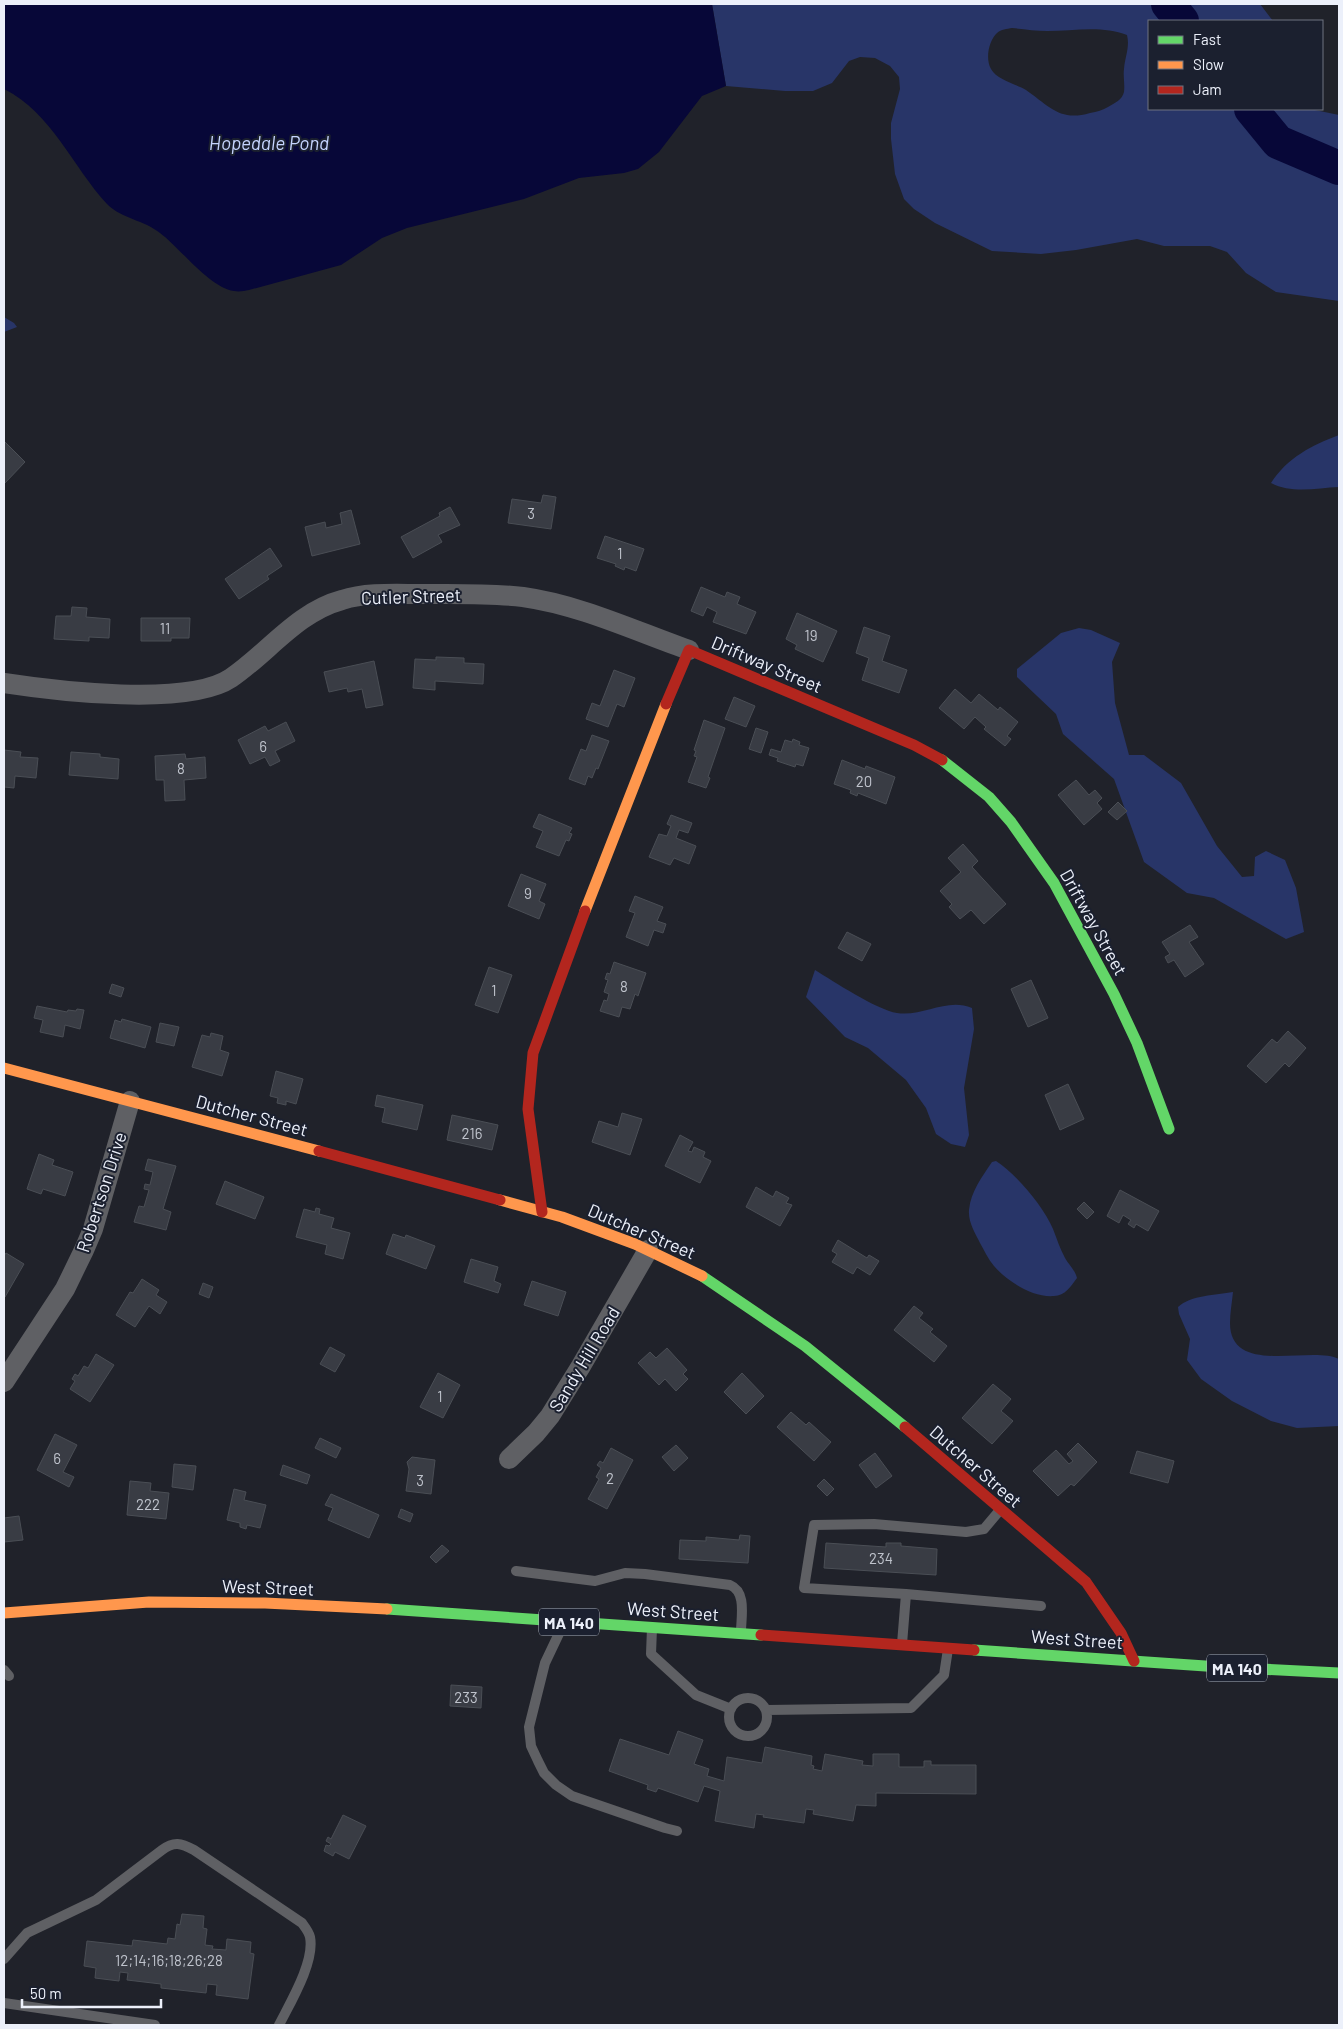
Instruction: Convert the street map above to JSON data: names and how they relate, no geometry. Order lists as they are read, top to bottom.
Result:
{
  "streets": {
    "street": [
      "Cutler Street",
      "Driftway Street",
      "Dutcher Street",
      "Robertson Drive",
      "Sandy Hill Road",
      "West Street",
      "MA 140"
    ]
  },
  "crossings": [
    ["Cutler Street", "Driftway Street"],
    ["Driftway Street", "Dutcher Street"],
    ["Dutcher Street", "Robertson Drive"],
    ["Dutcher Street", "Sandy Hill Road"],
    ["Dutcher Street", "West Street"]
  ],
  "water": ["Hopedale Pond"],
  "house_numbers": [
    "3",
    "1",
    "11",
    "19",
    "6",
    "8",
    "20",
    "9",
    "8",
    "1",
    "216",
    "1",
    "6",
    "2",
    "3",
    "222",
    "234",
    "233",
    "12;14;16;18;26;28"
  ],
  "legend": ["Fast", "Slow", "Jam"],
  "scale_bar": "50 m"
}
